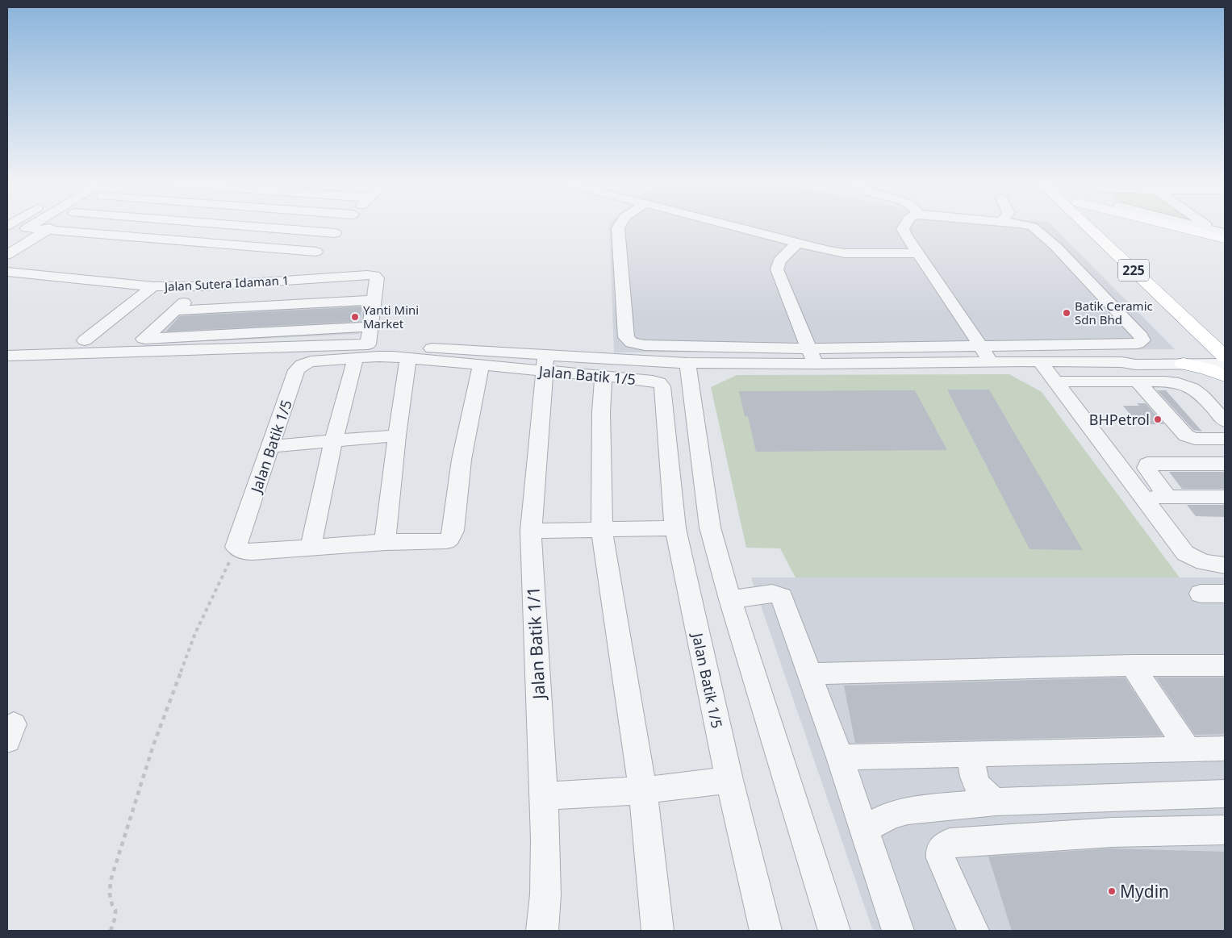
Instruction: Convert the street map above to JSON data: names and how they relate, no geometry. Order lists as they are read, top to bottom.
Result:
{
  "streets": {
    "main road": ["225"],
    "street": ["Jalan Sutera Idaman 1", "Jalan Batik 1/5", "Jalan Batik 1/1"]
  },
  "crossings": [
    ["Jalan Batik 1/5", "Jalan Batik 1/1"]
  ],
  "places": [
    "Batik Ceramic Sdn Bhd",
    "Yanti Mini Market",
    "BHPetrol",
    "Mydin"
  ]
}
